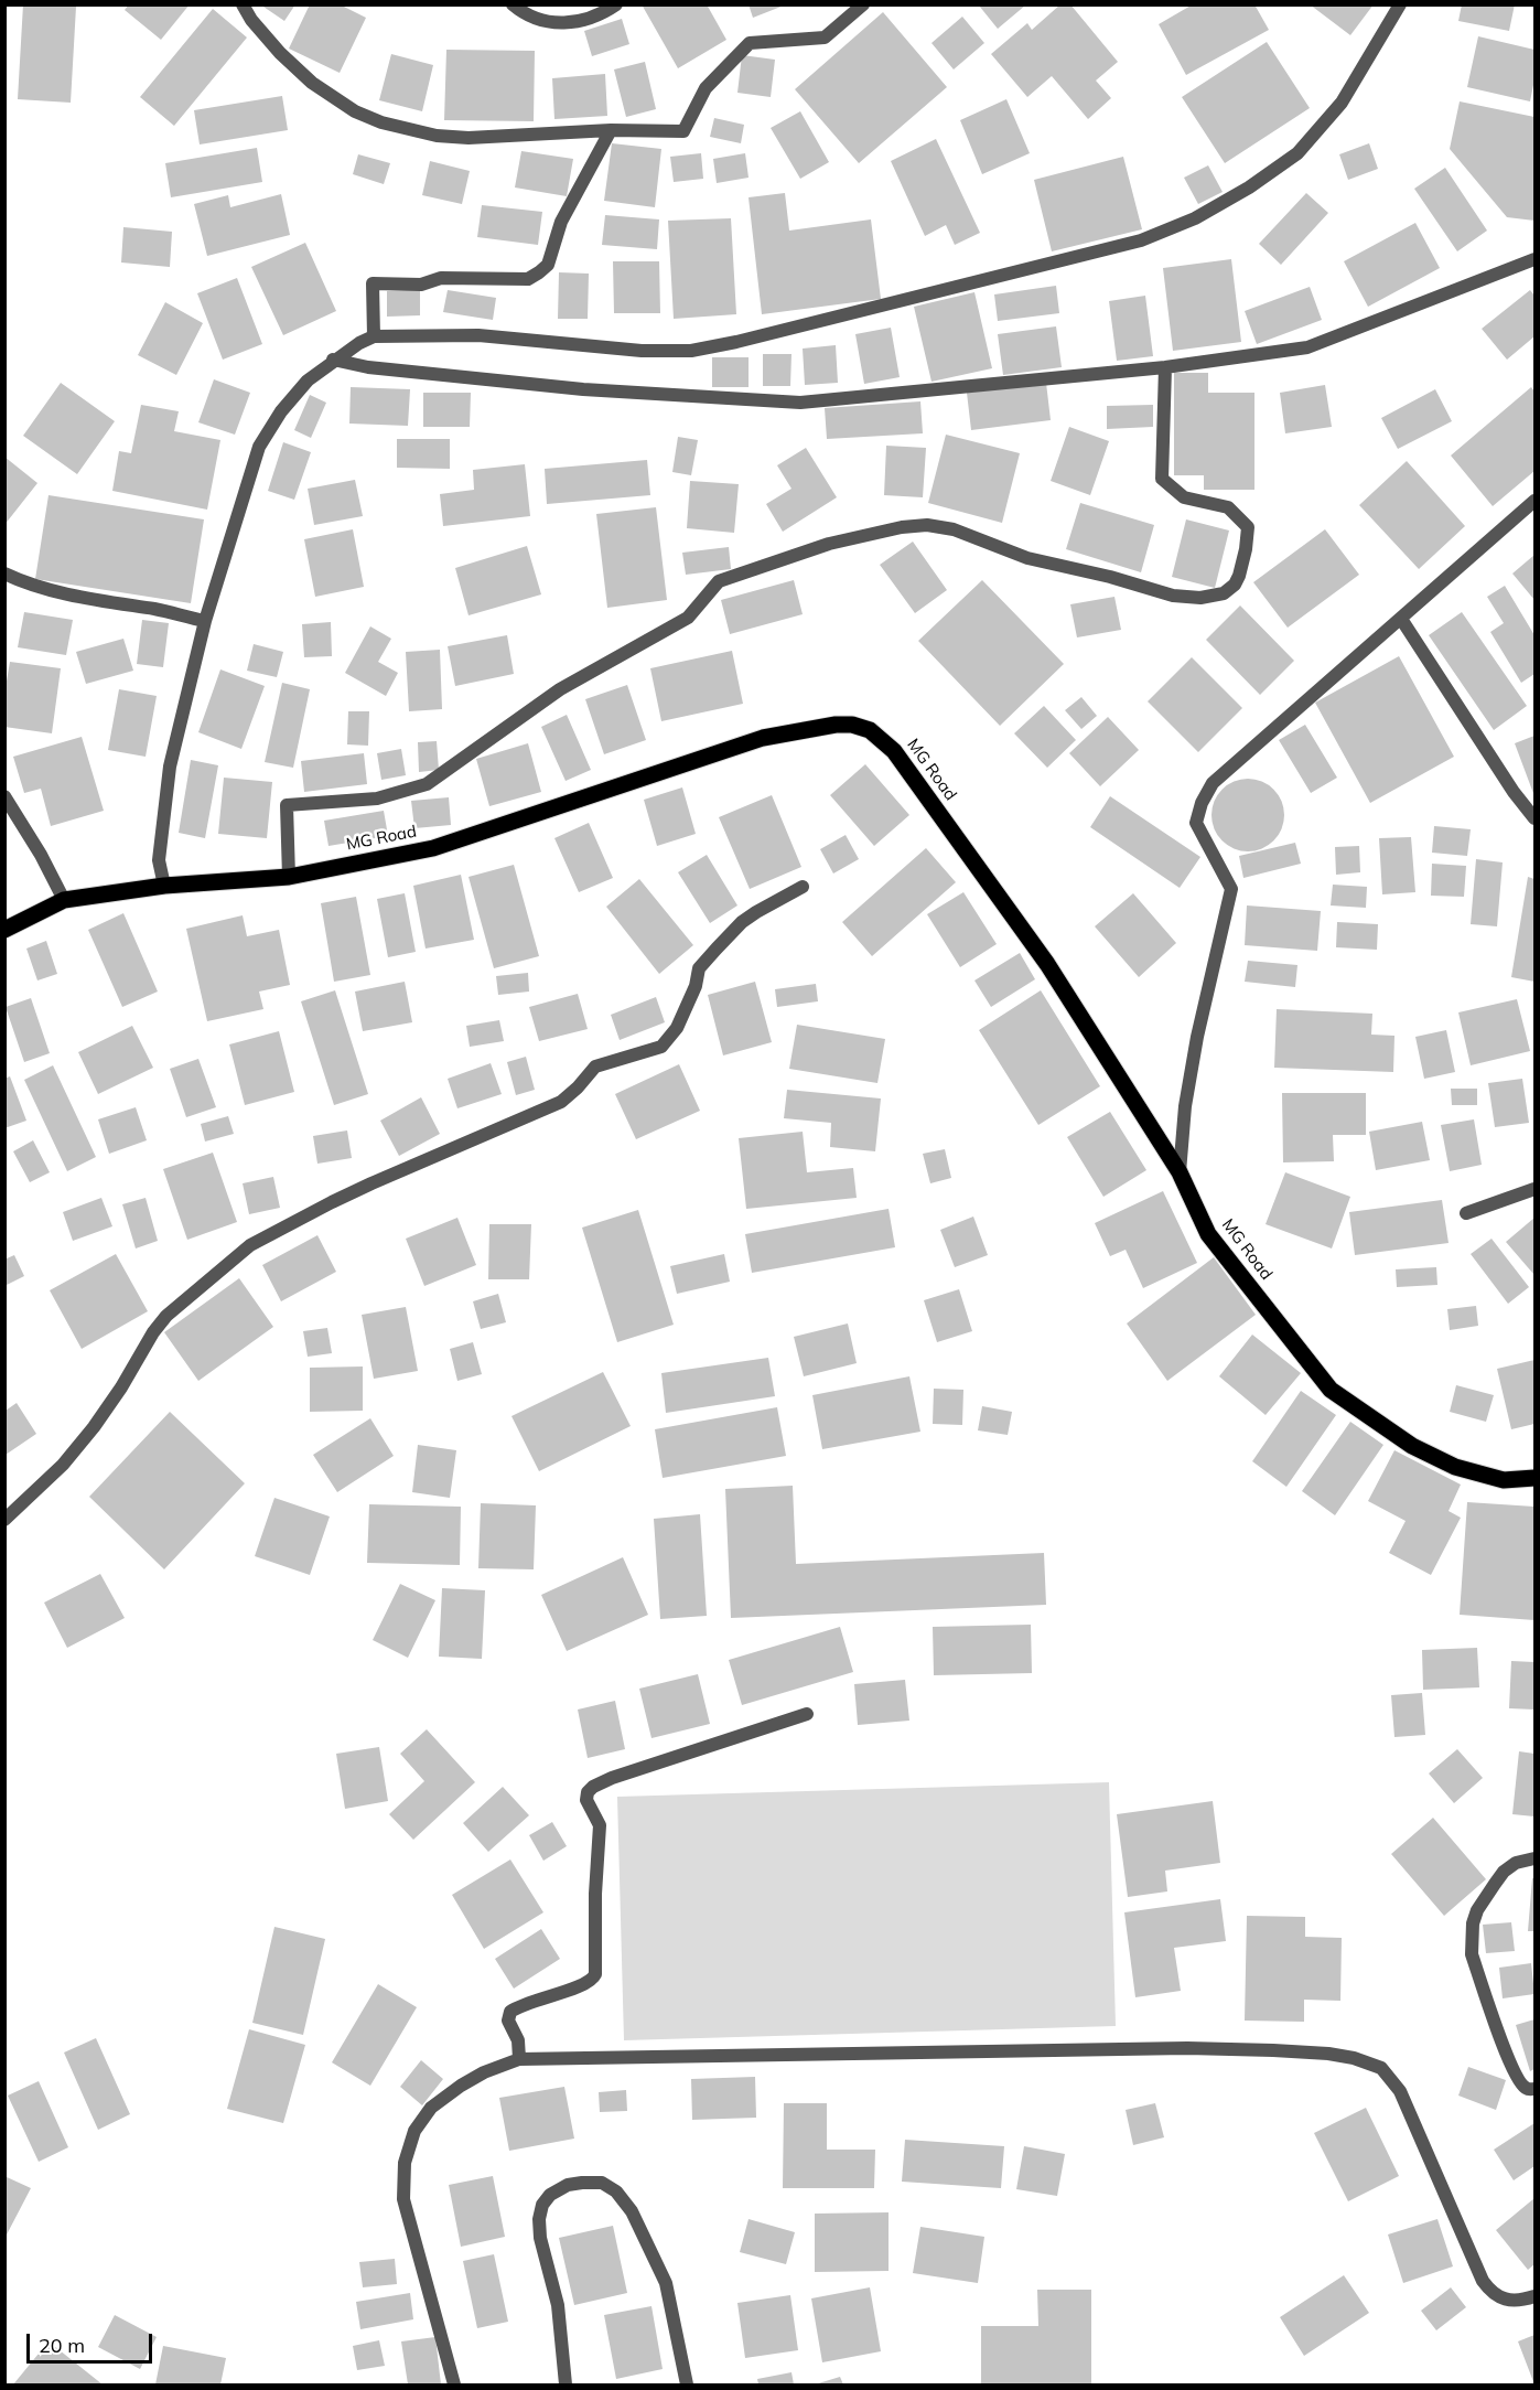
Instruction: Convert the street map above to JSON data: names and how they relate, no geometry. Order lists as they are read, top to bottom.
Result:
{
  "streets": {
    "main road": ["MG Road"]
  },
  "scale_bar": "20 m"
}
